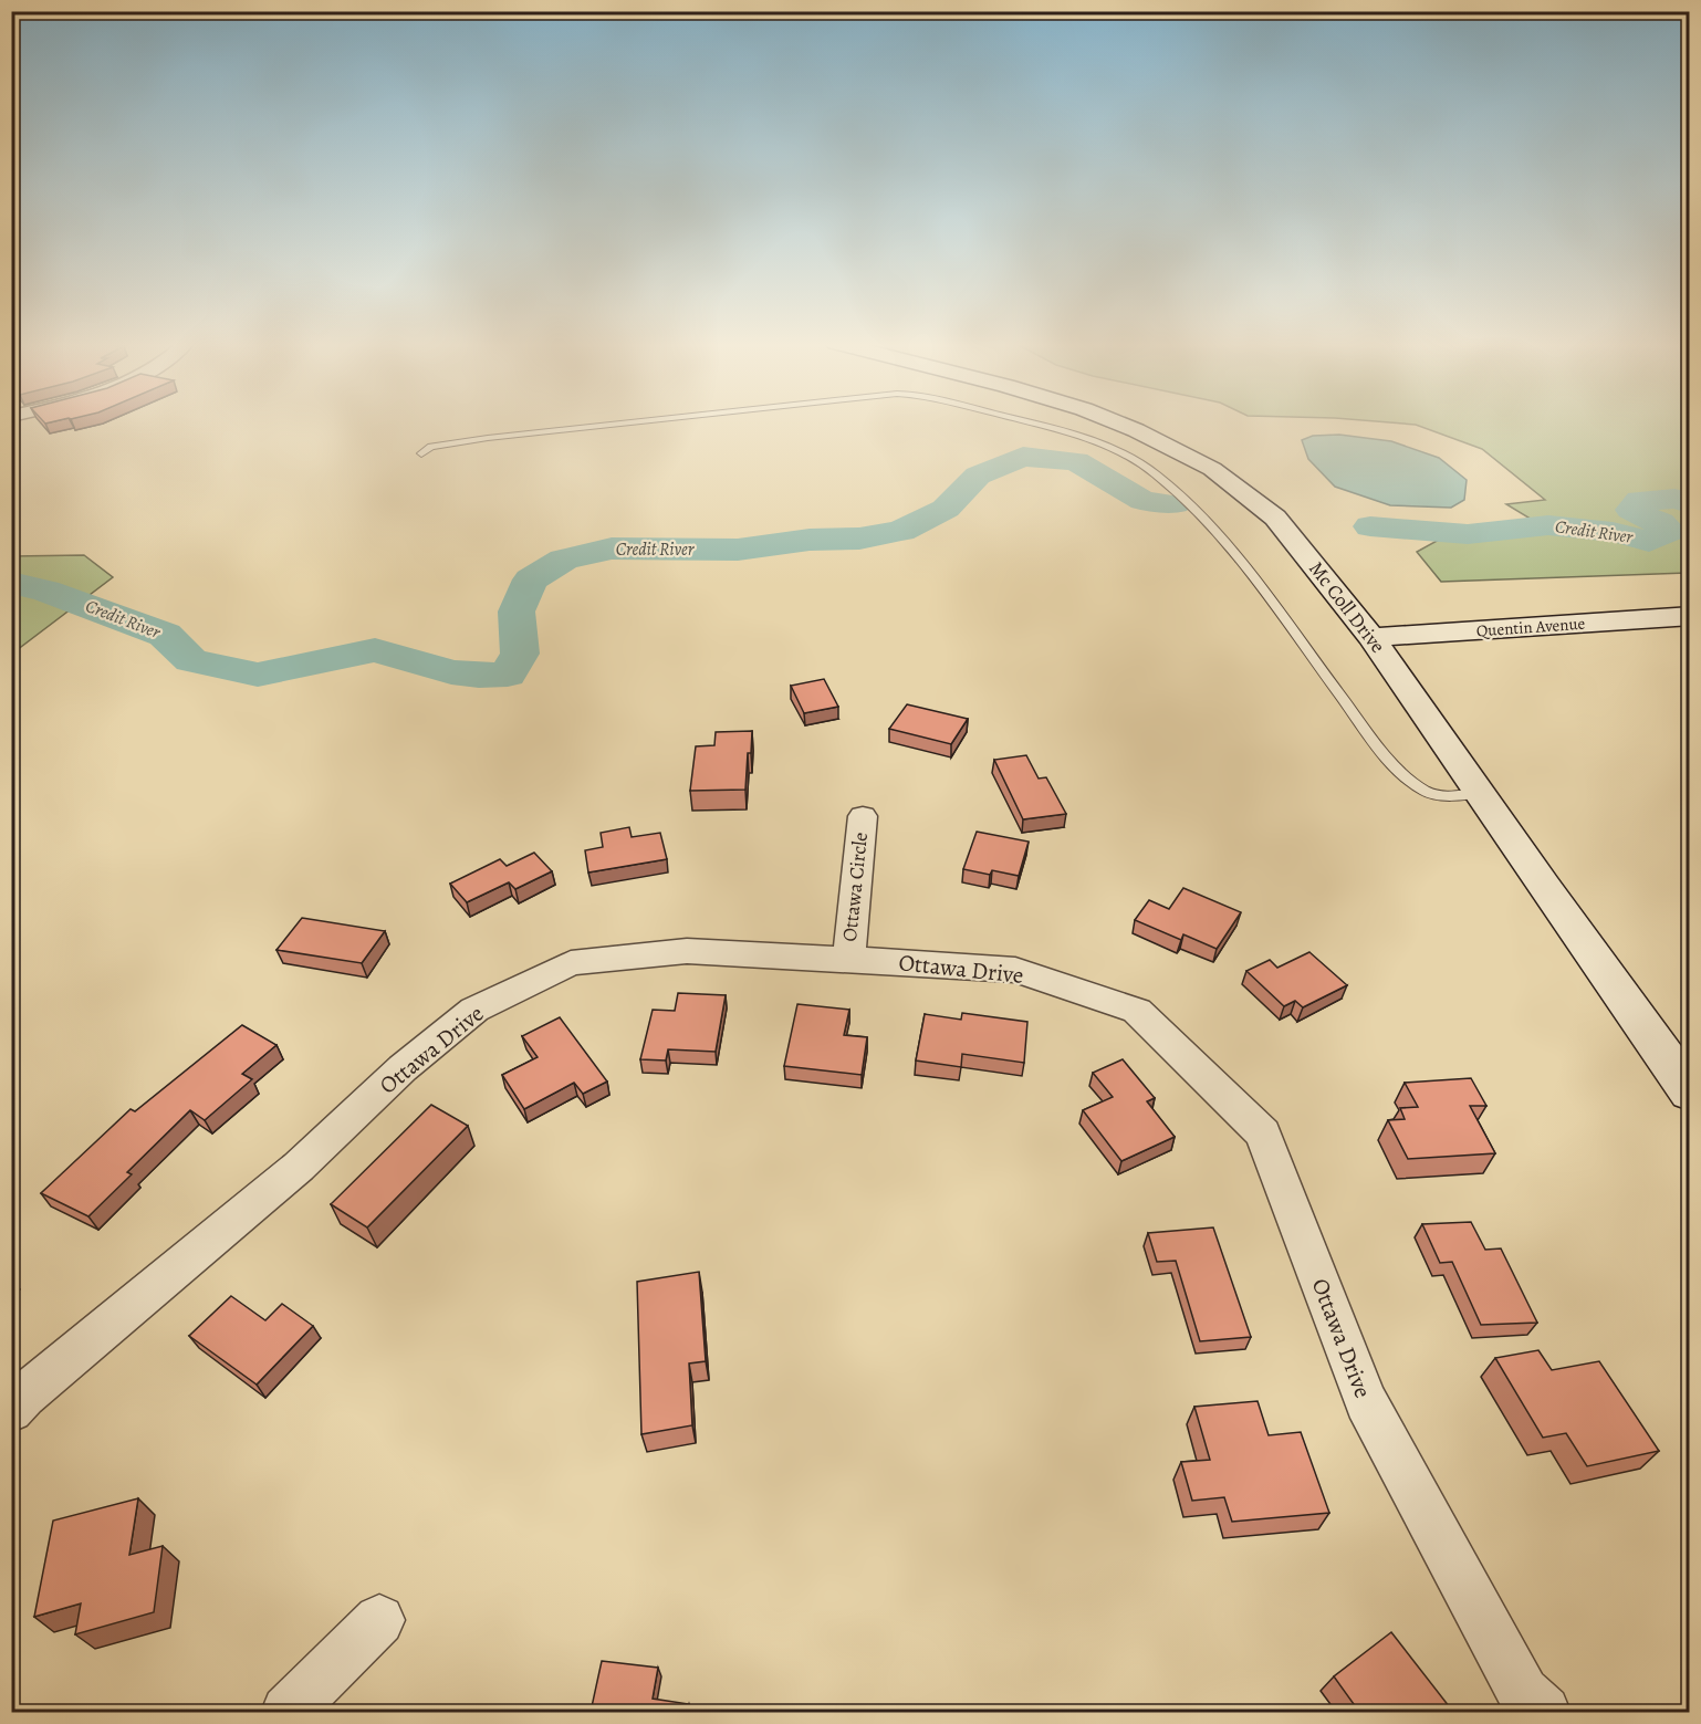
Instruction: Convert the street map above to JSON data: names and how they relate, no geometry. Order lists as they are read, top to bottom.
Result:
{
  "streets": {
    "main road": ["Mc Coll Drive", "Quentin Avenue"],
    "street": ["Ottawa Circle", "Ottawa Drive"]
  },
  "crossings": [
    ["Mc Coll Drive", "Quentin Avenue"],
    ["Ottawa Circle", "Ottawa Drive"]
  ],
  "water": ["Credit River"]
}
